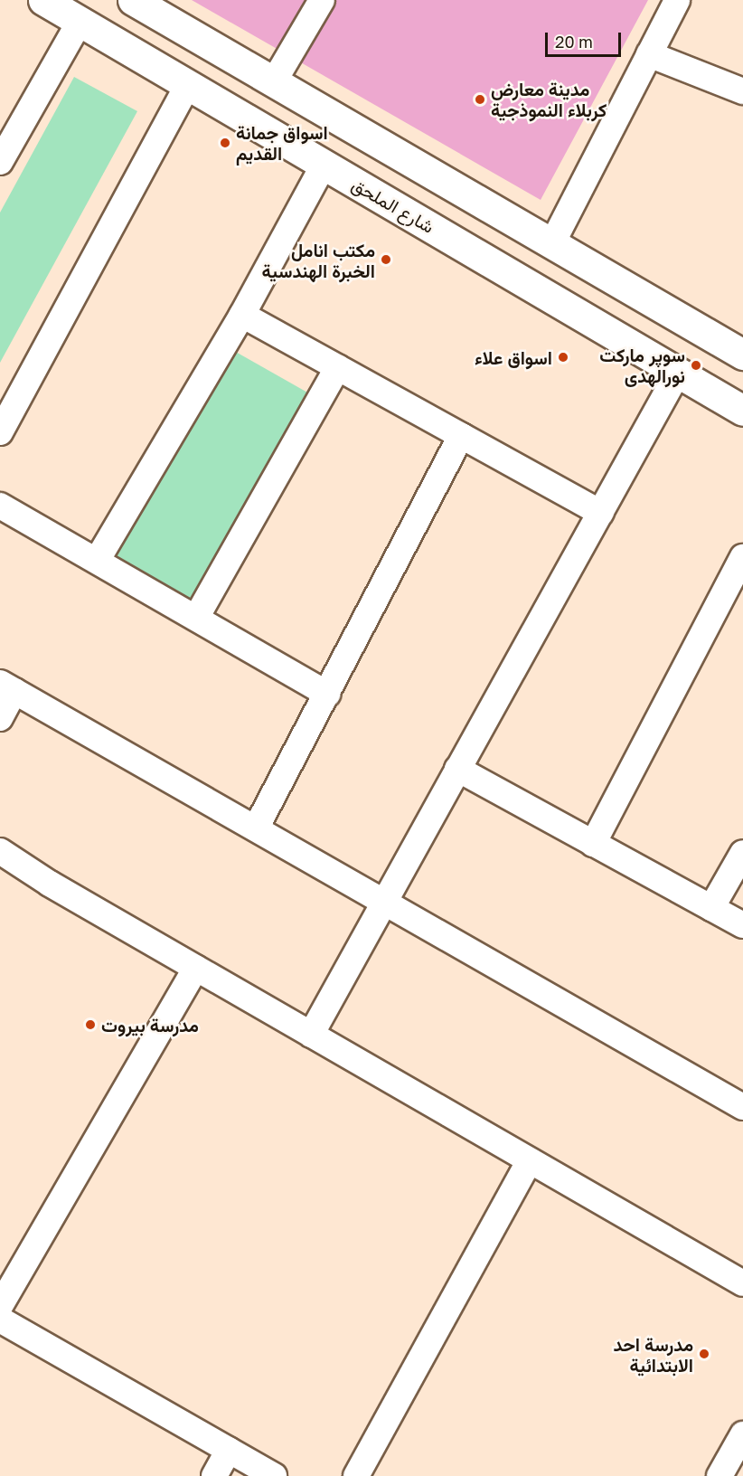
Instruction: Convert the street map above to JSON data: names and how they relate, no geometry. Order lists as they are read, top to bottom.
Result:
{
  "streets": {
    "street": ["شارع الملحق"]
  },
  "places": [
    "مدينة معارض كربلاء النموذجية",
    "اسواق جمانة القديم",
    "مكتب انامل الخبرة الهندسية",
    "اسواق علاء",
    "سوپر مارکت نورالهدی",
    "مدرسة بيروت",
    "مدرسة احد الابتدائية"
  ],
  "scale_bar": "20 m"
}
